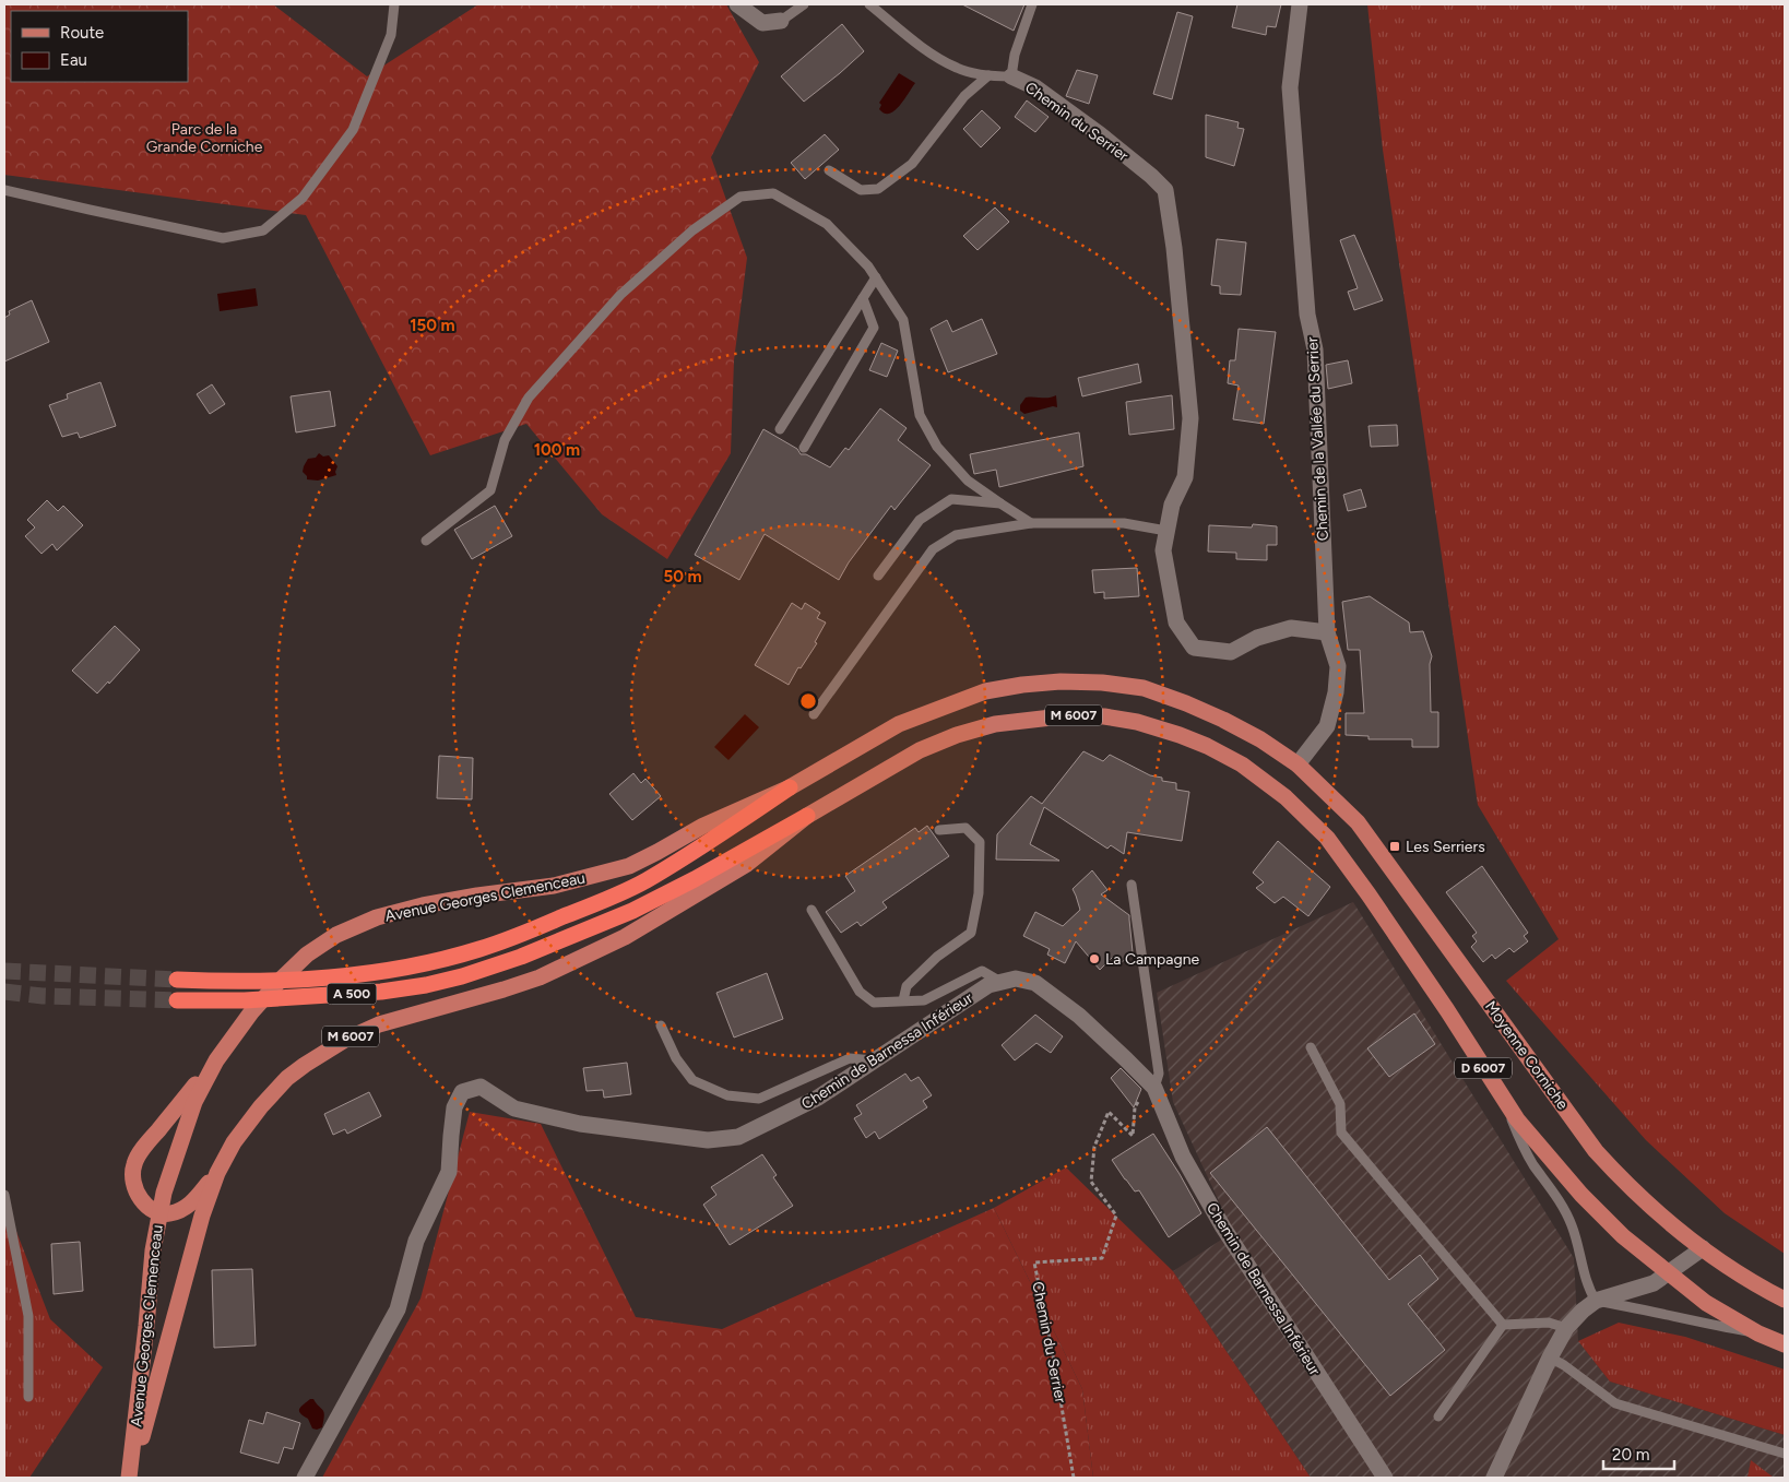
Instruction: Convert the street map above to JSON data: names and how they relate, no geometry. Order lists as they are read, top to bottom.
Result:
{
  "streets": {
    "highway": ["A 500"],
    "main road": [
      "M 6007",
      "Avenue Georges Clemenceau",
      "Moyenne Corniche",
      "D 6007"
    ],
    "street": ["Chemin du Serrier", "Chemin de la Vallée du Serrier", "Chemin de Barnessa Inférieur"]
  },
  "crossings": [
    ["Chemin du Serrier", "Chemin de Barnessa Inférieur"],
    ["Chemin de la Vallée du Serrier", "Avenue Georges Clemenceau"],
    ["Chemin de la Vallée du Serrier", "Moyenne Corniche"],
    ["M 6007", "Avenue Georges Clemenceau"],
    ["Avenue Georges Clemenceau", "A 500"],
    ["Avenue Georges Clemenceau", "Moyenne Corniche"],
    ["Avenue Georges Clemenceau", "D 6007"]
  ],
  "parks": ["Parc de la Grande Corniche"],
  "places": {
    "transit": ["Les Serriers"],
    "other": ["La Campagne"]
  },
  "legend": ["Route", "Eau"],
  "scale_bar": "20 m",
  "rings": ["150 m", "100 m", "50 m"]
}
